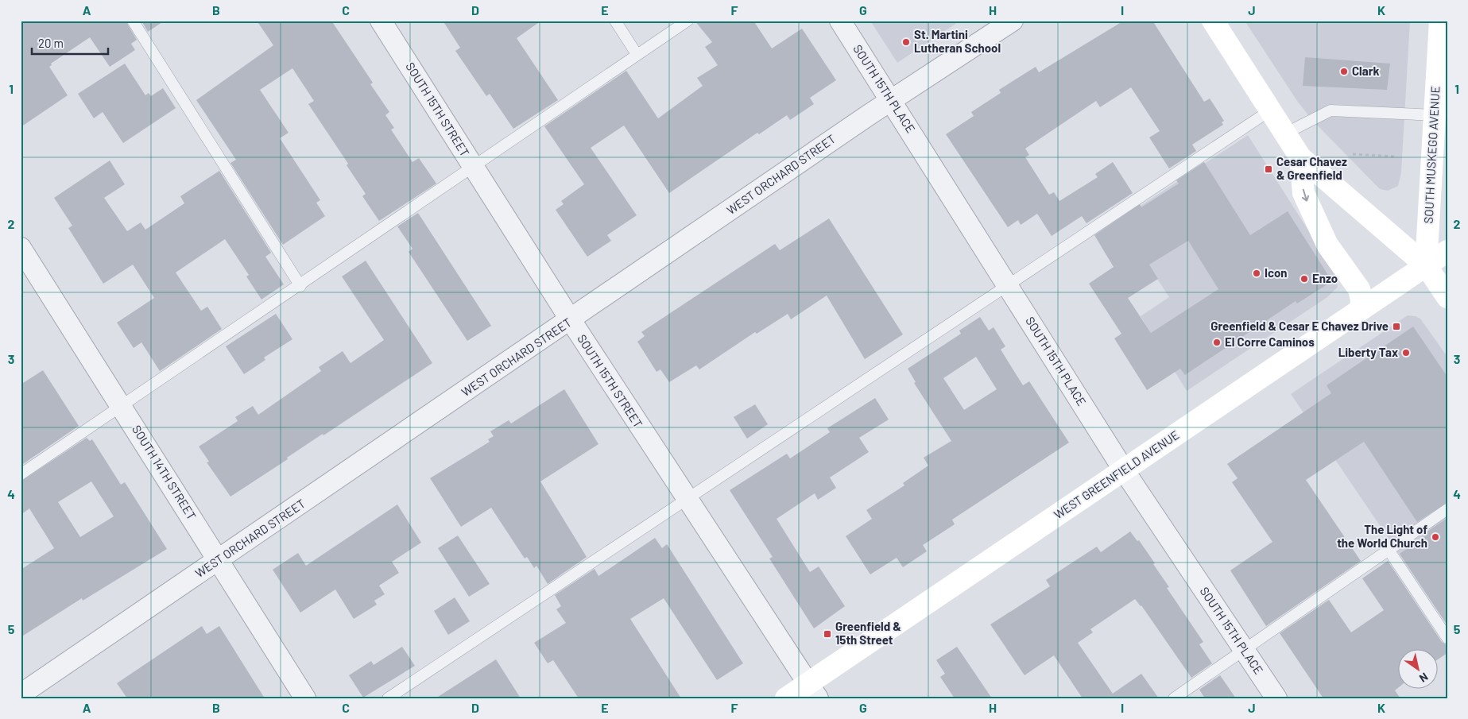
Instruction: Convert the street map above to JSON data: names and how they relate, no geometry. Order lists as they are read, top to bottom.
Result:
{
  "streets": {
    "main road": ["SOUTH MUSKEGO AVENUE", "WEST GREENFIELD AVENUE"],
    "street": [
      "SOUTH 15TH PLACE",
      "SOUTH 15TH STREET",
      "WEST ORCHARD STREET",
      "SOUTH 14TH STREET"
    ]
  },
  "crossings": [
    ["SOUTH 15TH PLACE", "WEST ORCHARD STREET"],
    ["SOUTH 15TH PLACE", "WEST GREENFIELD AVENUE"],
    ["SOUTH 15TH STREET", "WEST ORCHARD STREET"],
    ["SOUTH 15TH STREET", "WEST GREENFIELD AVENUE"],
    ["SOUTH MUSKEGO AVENUE", "WEST GREENFIELD AVENUE"],
    ["WEST ORCHARD STREET", "SOUTH 14TH STREET"]
  ],
  "places": {
    "other": [
      "St. Martini Lutheran School",
      "Clark",
      "Icon",
      "Enzo",
      "El Corre Caminos",
      "Liberty Tax",
      "The Light of the World Church"
    ],
    "transit": ["Cesar Chavez & Greenfield", "Greenfield & Cesar E Chavez Drive", "Greenfield & 15th Street"]
  },
  "scale_bar": "20 m",
  "north": "bottom right",
  "grid": {
    "columns": [
      "A",
      "B",
      "C",
      "D",
      "E",
      "F",
      "G",
      "H",
      "I",
      "J",
      "K"
    ],
    "rows": [
      "1",
      "2",
      "3",
      "4",
      "5"
    ]
  }
}
